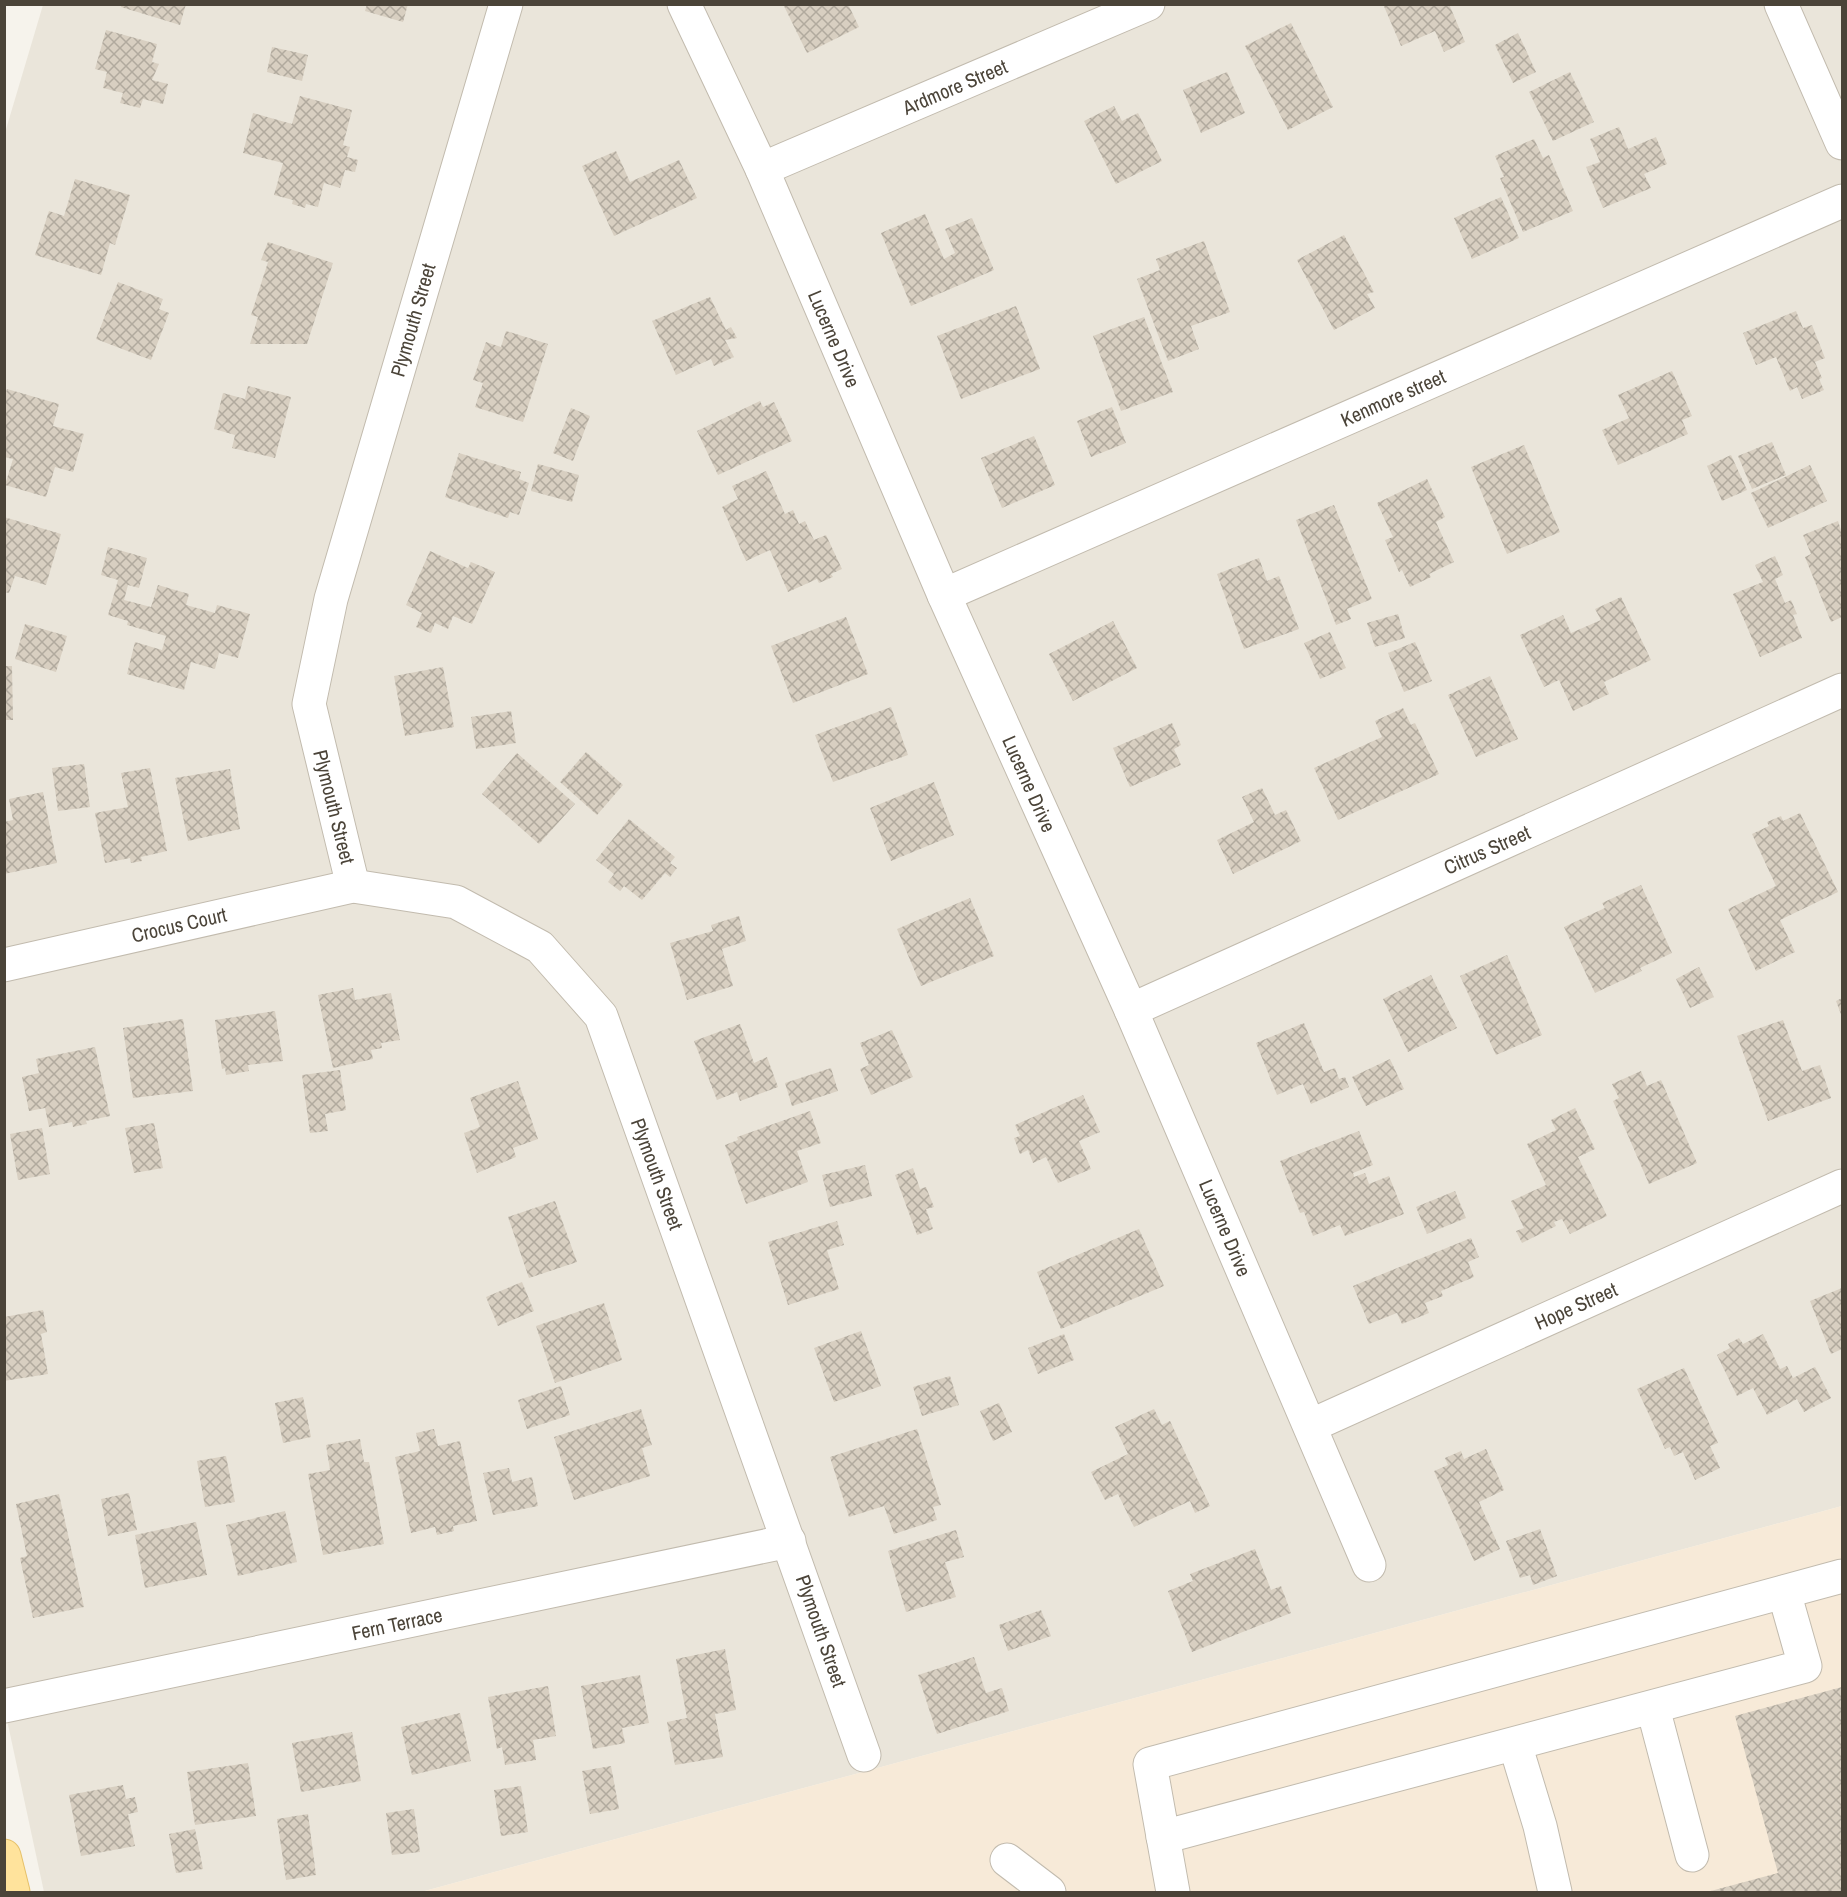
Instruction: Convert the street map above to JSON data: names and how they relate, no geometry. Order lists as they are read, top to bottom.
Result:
{
  "streets": {
    "street": [
      "Ardmore Street",
      "Plymouth Street",
      "Lucerne Drive",
      "Kenmore street",
      "Citrus Street",
      "Crocus Court",
      "Hope Street",
      "Fern Terrace"
    ]
  },
  "crossings": [
    ["Ardmore Street", "Lucerne Drive"],
    ["Plymouth Street", "Crocus Court"],
    ["Plymouth Street", "Fern Terrace"],
    ["Lucerne Drive", "Kenmore street"],
    ["Lucerne Drive", "Citrus Street"],
    ["Lucerne Drive", "Hope Street"]
  ]
}
